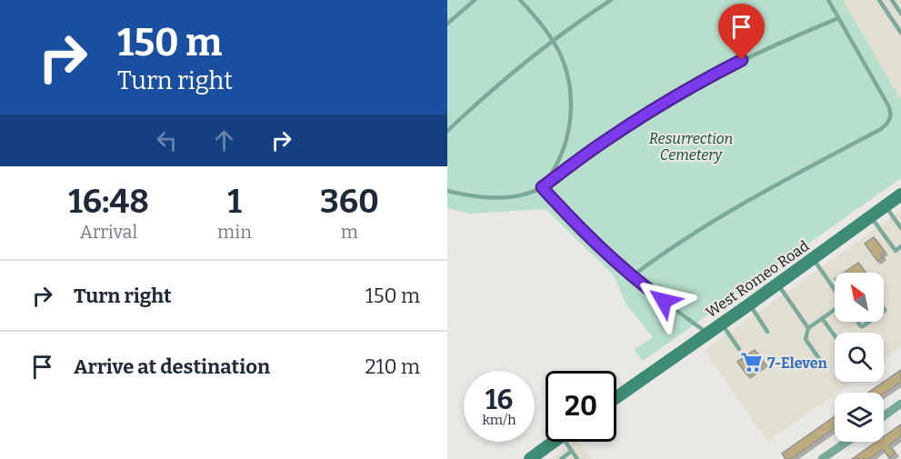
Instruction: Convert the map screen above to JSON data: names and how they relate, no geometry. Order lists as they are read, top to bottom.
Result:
{
  "streets": {
    "main road": ["West Romeo Road"]
  },
  "parks": ["Resurrection Cemetery"],
  "places": {
    "supermarket": ["7-Eleven"]
  },
  "north": "top left",
  "page": {
    "turn": ["150 m", "Turn right"],
    "eta": [
      "16:48",
      "Arrival",
      "1",
      "min",
      "360",
      "m"
    ],
    "list": [
      {
        "name": "Turn right",
        "value": "150 m"
      },
      {
        "name": "Arrive at destination",
        "value": "210 m"
      }
    ],
    "speed": "16 km/h",
    "limit": "20"
  }
}
